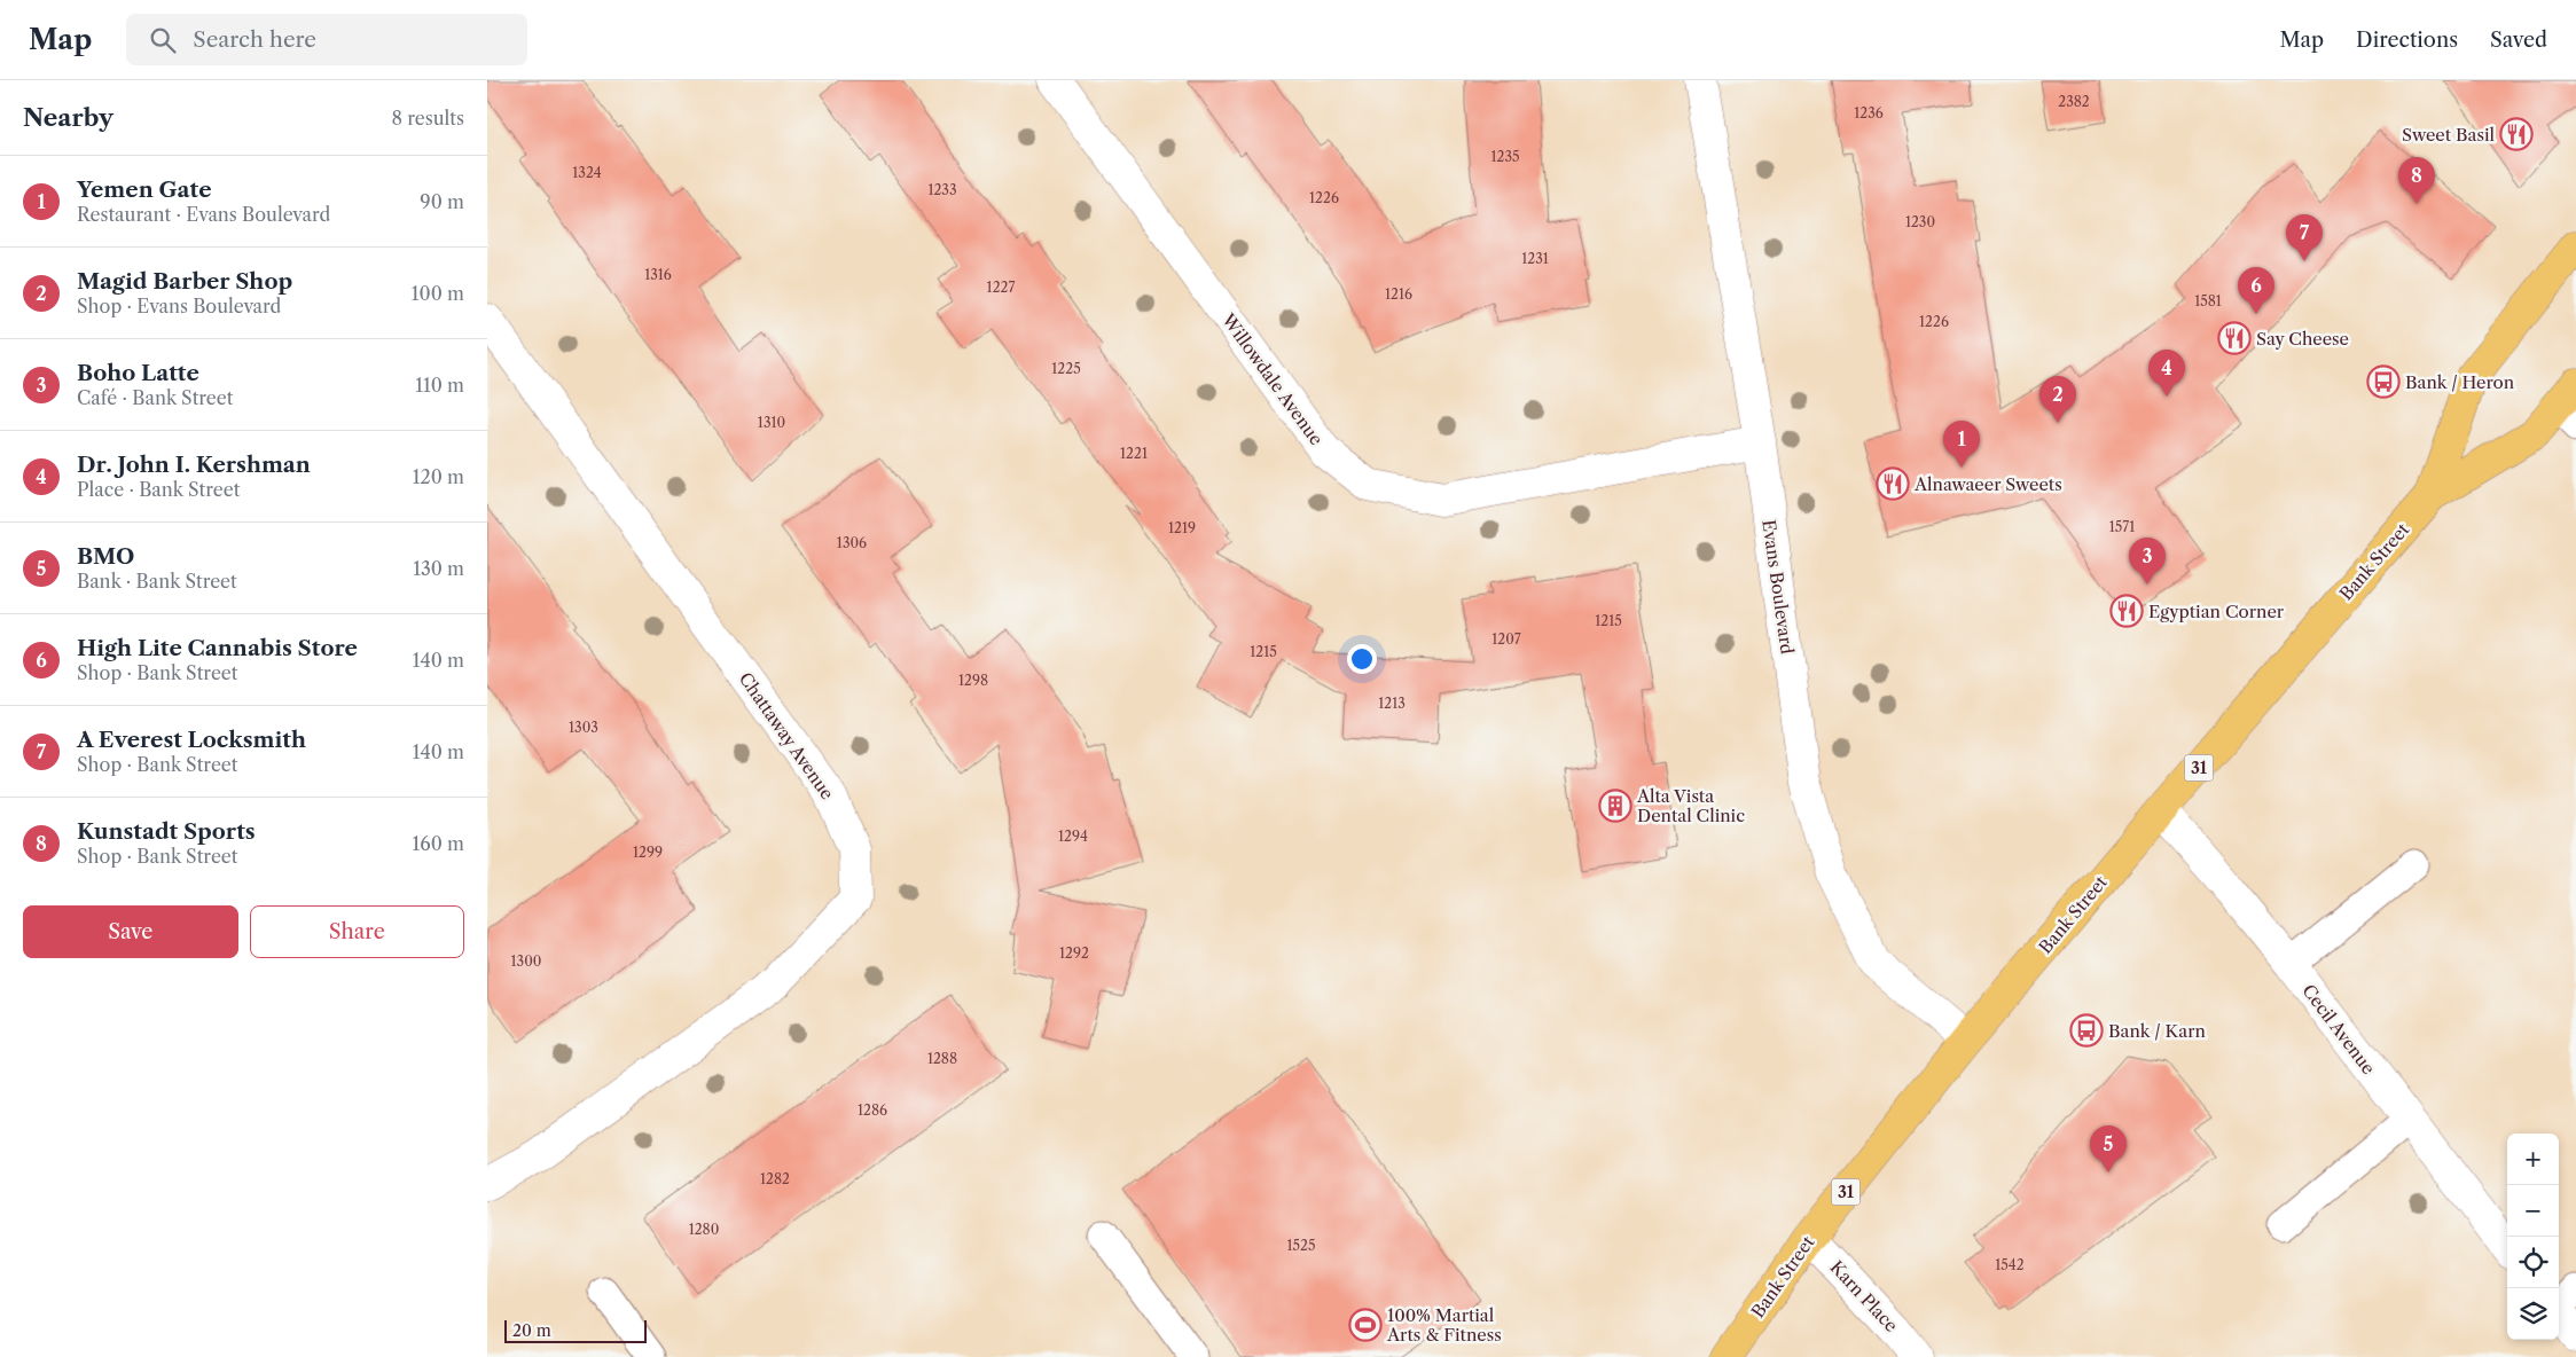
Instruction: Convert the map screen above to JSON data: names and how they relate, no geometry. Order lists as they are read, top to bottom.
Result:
{
  "streets": {
    "main road": ["Bank Street", "31"],
    "street": [
      "Willowdale Avenue",
      "Evans Boulevard",
      "Chattaway Avenue",
      "Cecil Avenue",
      "Karn Place"
    ]
  },
  "crossings": [
    ["Willowdale Avenue", "Evans Boulevard"],
    ["Bank Street", "Evans Boulevard"],
    ["Bank Street", "Cecil Avenue"],
    ["Bank Street", "Karn Place"]
  ],
  "places": {
    "restaurant": [
      "Sweet Basil",
      "Say Cheese",
      "Alnawaeer Sweets",
      "Egyptian Corner"
    ],
    "bus stop": ["Bank / Heron", "Bank / Karn"],
    "building": ["Alta Vista Dental Clinic"],
    "sports": ["100% Martial Arts & Fitness"]
  },
  "house_numbers": [
    "2382",
    "1236",
    "1235",
    "1324",
    "1233",
    "1226",
    "1230",
    "1231",
    "1316",
    "1227",
    "1216",
    "1581",
    "1226",
    "1225",
    "1310",
    "1221",
    "1571",
    "1219",
    "1306",
    "1215",
    "1207",
    "1215",
    "1298",
    "1213",
    "1303",
    "1294",
    "1299",
    "1292",
    "1300",
    "1288",
    "1286",
    "1282",
    "1280",
    "1525",
    "1542"
  ],
  "scale_bar": "20 m",
  "page": {
    "header": "Map",
    "search": "Search here",
    "nav": ["Map", "Directions", "Saved"],
    "heading": ["Nearby", "8 results"],
    "list": [
      {
        "mark": "1",
        "name": "Yemen Gate",
        "note": "Restaurant · Evans Boulevard",
        "value": "90 m"
      },
      {
        "mark": "2",
        "name": "Magid Barber Shop",
        "note": "Shop · Evans Boulevard",
        "value": "100 m"
      },
      {
        "mark": "3",
        "name": "Boho Latte",
        "note": "Café · Bank Street",
        "value": "110 m"
      },
      {
        "mark": "4",
        "name": "Dr. John I. Kershman",
        "note": "Place · Bank Street",
        "value": "120 m"
      },
      {
        "mark": "5",
        "name": "BMO",
        "note": "Bank · Bank Street",
        "value": "130 m"
      },
      {
        "mark": "6",
        "name": "High Lite Cannabis Store",
        "note": "Shop · Bank Street",
        "value": "140 m"
      },
      {
        "mark": "7",
        "name": "A Everest Locksmith",
        "note": "Shop · Bank Street",
        "value": "140 m"
      },
      {
        "mark": "8",
        "name": "Kunstadt Sports",
        "note": "Shop · Bank Street",
        "value": "160 m"
      }
    ],
    "pins": [
      "8",
      "7",
      "6",
      "4",
      "2",
      "1",
      "3",
      "5"
    ],
    "buttons": ["Save", "Share"],
    "map_buttons": ["+", "−"],
    "scale": "20 m"
  }
}
